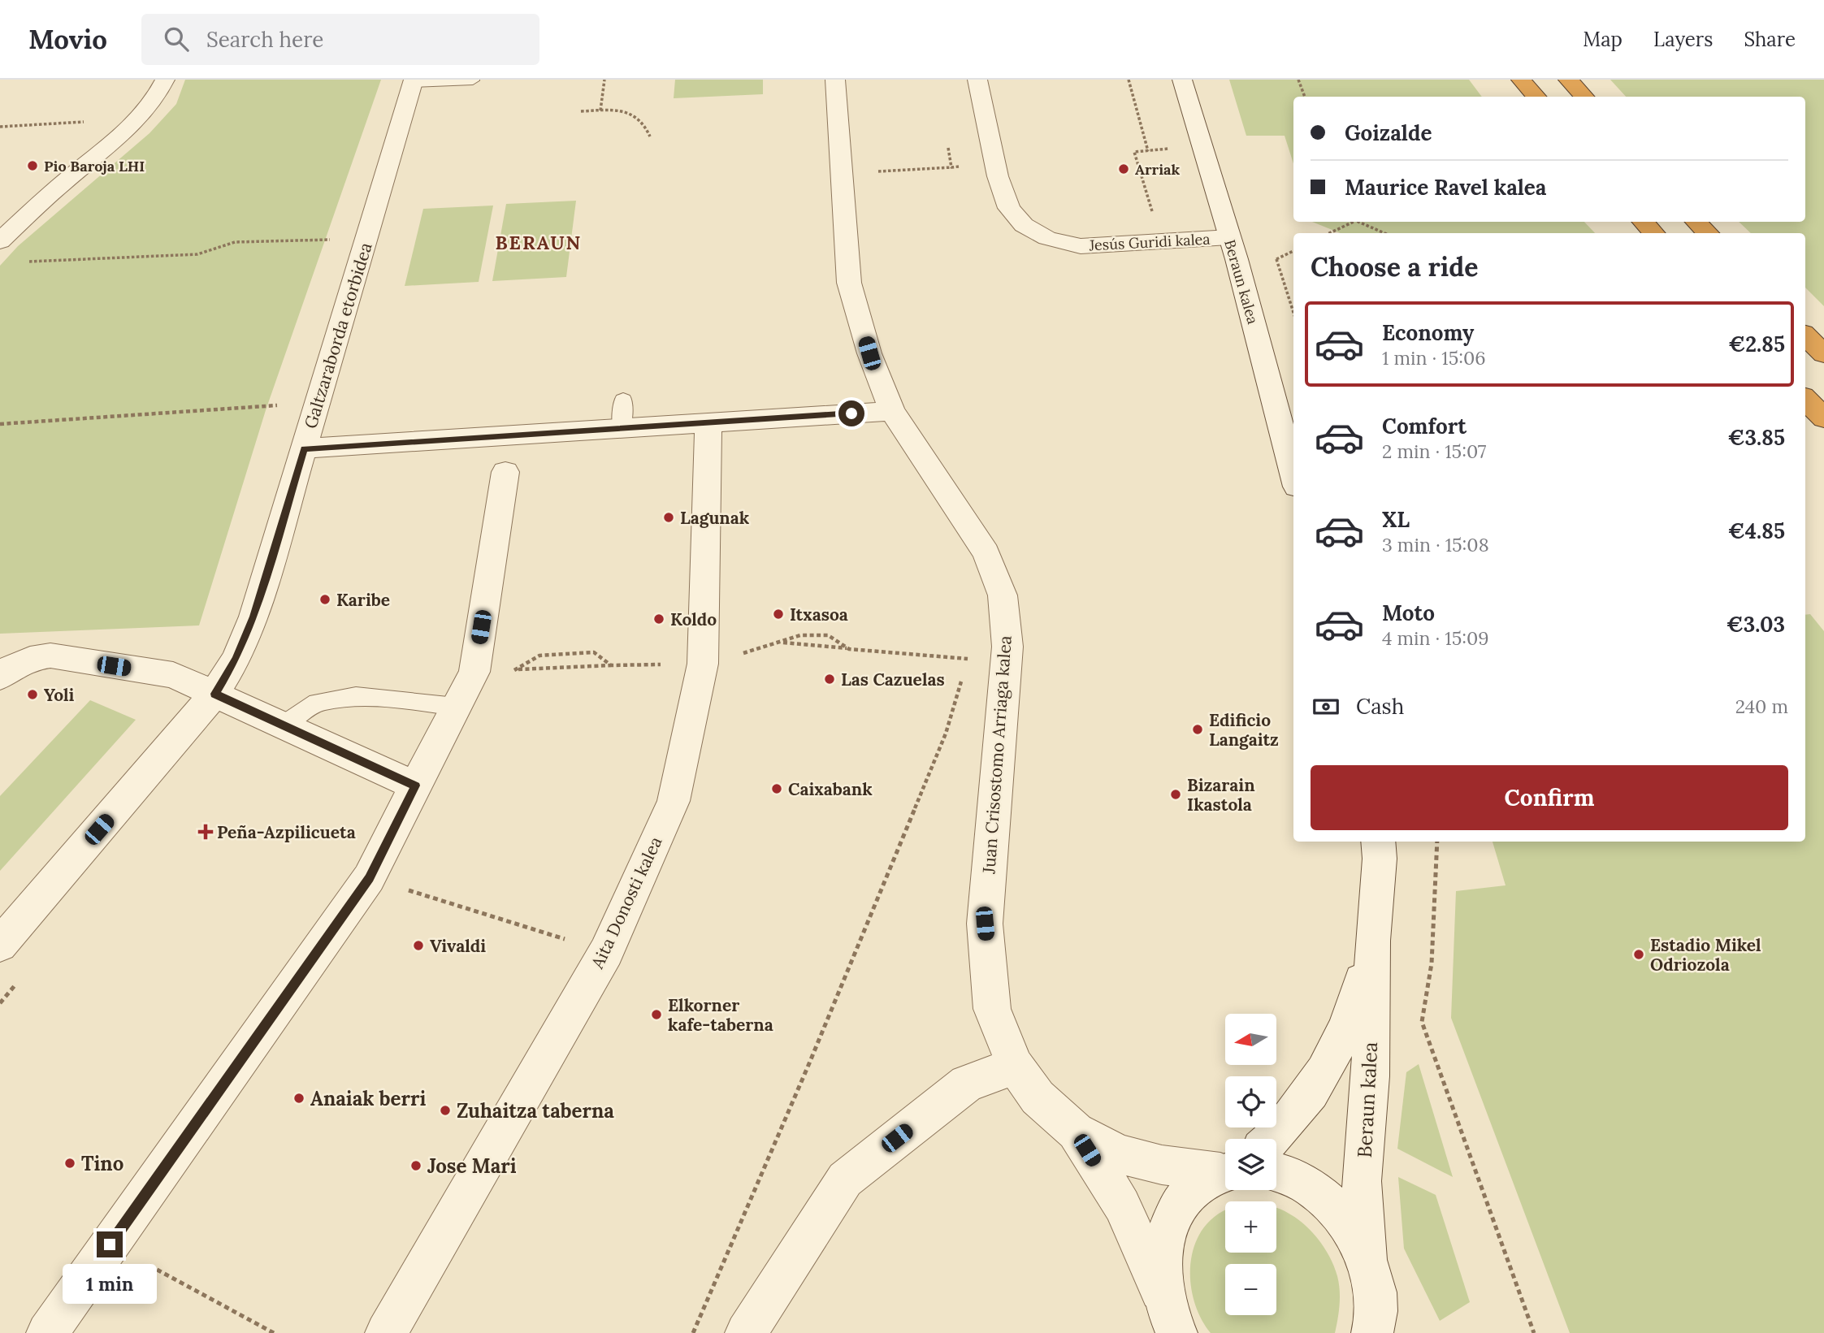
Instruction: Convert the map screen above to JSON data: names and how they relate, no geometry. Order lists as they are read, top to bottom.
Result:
{
  "streets": {
    "street": [
      "Jesús Guridi kalea",
      "Beraun kalea",
      "Galtzaraborda etorbidea",
      "Juan Crisostomo Arriaga kalea",
      "Aita Donosti kalea"
    ]
  },
  "crossings": [
    ["Jesús Guridi kalea", "Beraun kalea"]
  ],
  "districts": ["BERAUN"],
  "places": {
    "other": [
      "Pio Baroja LHI",
      "Arriak",
      "Lagunak",
      "Karibe",
      "Itxasoa",
      "Koldo",
      "Las Cazuelas",
      "Yoli",
      "Edificio Langaitz",
      "Caixabank",
      "Bizarain Ikastola",
      "Vivaldi",
      "Estadio Mikel Odriozola",
      "Elkorner kafe-taberna",
      "Anaiak berri",
      "Zuhaitza taberna",
      "Tino",
      "Jose Mari"
    ],
    "health": ["Peña-Azpilicueta"]
  },
  "north": "left",
  "page": {
    "header": "Movio",
    "search": "Search here",
    "nav": ["Map", "Layers", "Share"],
    "banner": ["Goizalde", "Maurice Ravel kalea"],
    "heading": "Choose a ride",
    "list": [
      {
        "name": "Economy",
        "note": "1 min · 15:06",
        "value": "€2.85"
      },
      {
        "name": "Comfort",
        "note": "2 min · 15:07",
        "value": "€3.85"
      },
      {
        "name": "XL",
        "note": "3 min · 15:08",
        "value": "€4.85"
      },
      {
        "name": "Moto",
        "note": "4 min · 15:09",
        "value": "€3.03"
      }
    ],
    "pay": ["Cash", "240 m"],
    "buttons": "Confirm",
    "map_buttons": ["+", "−"],
    "bubble": "1 min"
  }
}
